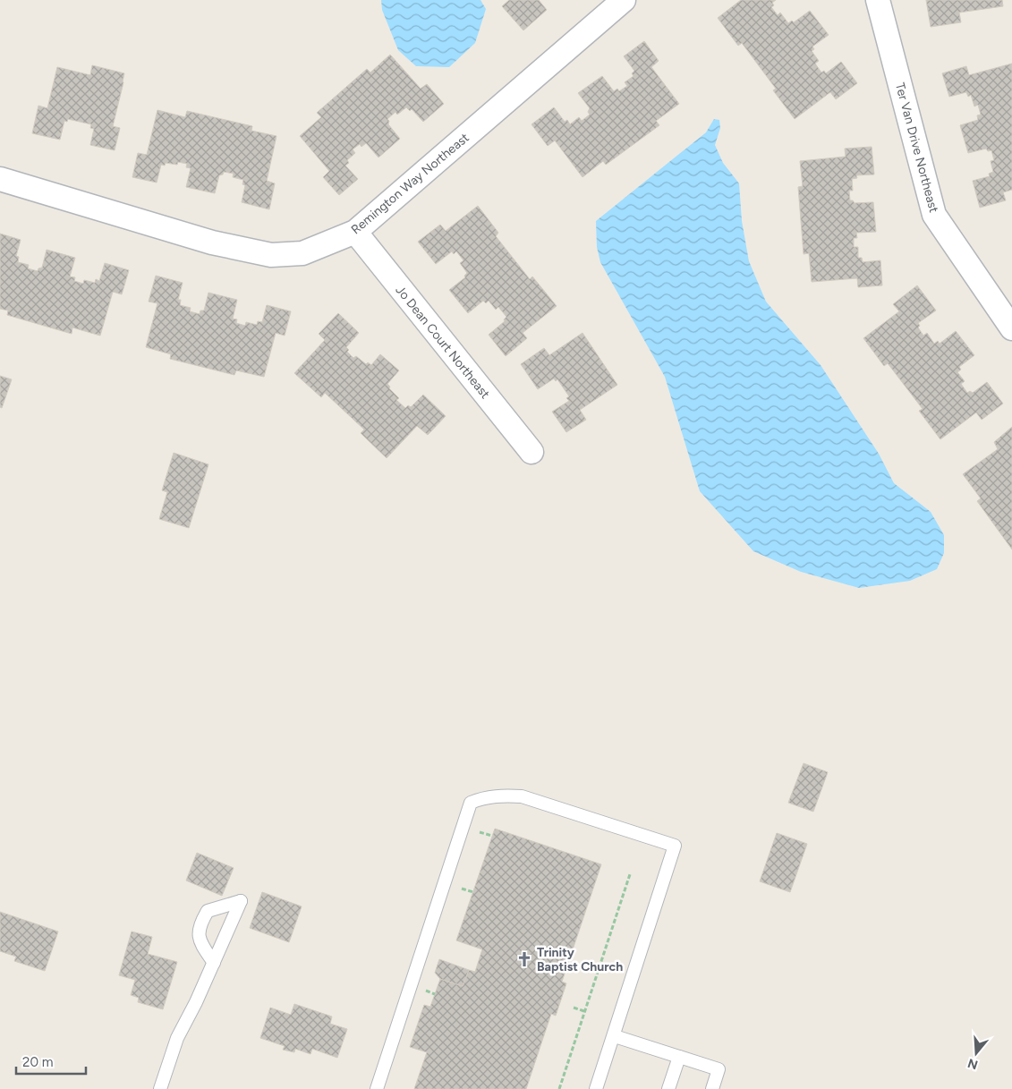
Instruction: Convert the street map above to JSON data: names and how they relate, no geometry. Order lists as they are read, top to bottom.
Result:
{
  "streets": {
    "street": ["Ter Van Drive Northeast", "Remington Way Northeast", "Jo Dean Court Northeast"]
  },
  "crossings": [
    ["Remington Way Northeast", "Jo Dean Court Northeast"]
  ],
  "places": {
    "church": ["Trinity Baptist Church"]
  },
  "scale_bar": "20 m",
  "north": "bottom"
}
